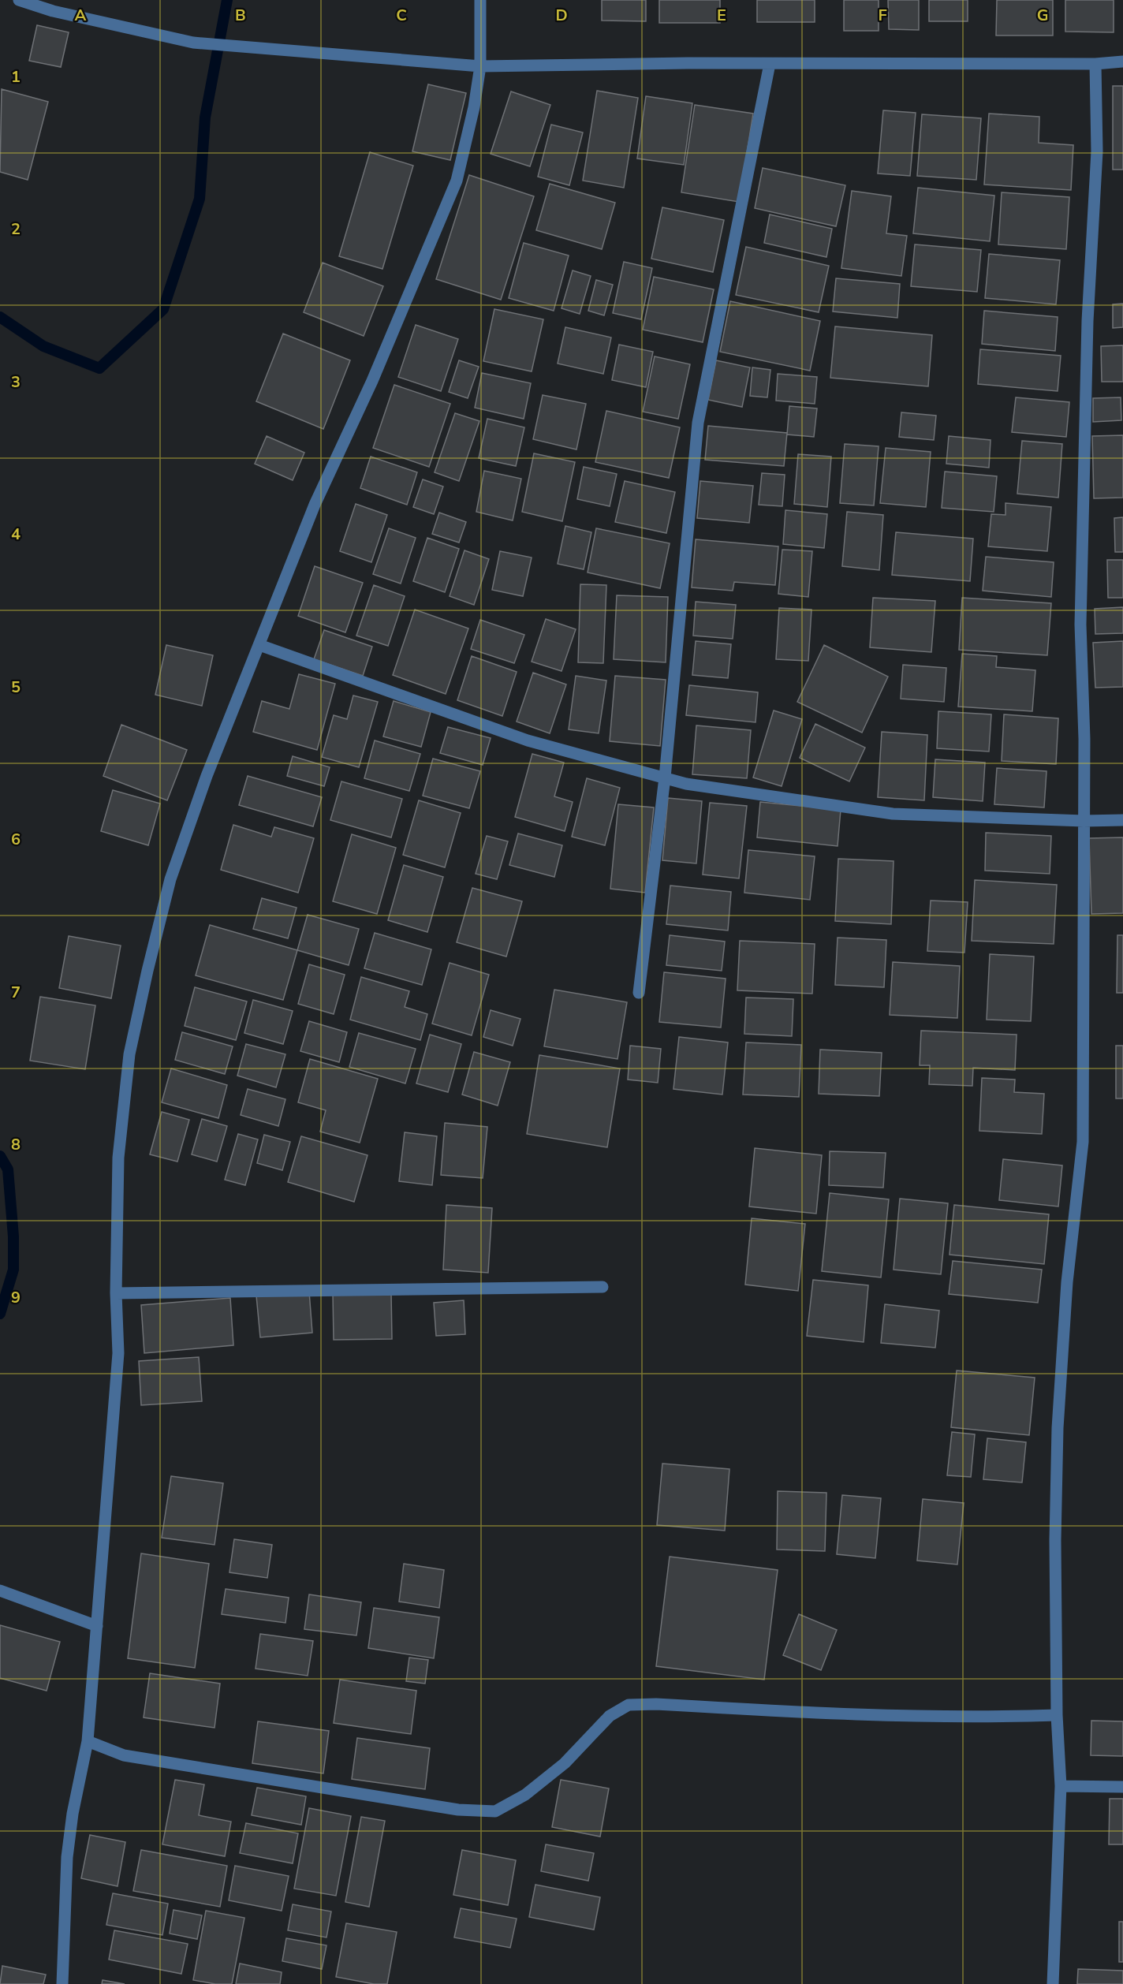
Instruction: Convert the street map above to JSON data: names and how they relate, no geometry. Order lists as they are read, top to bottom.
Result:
{
  "grid": {
    "columns": [
      "A",
      "B",
      "C",
      "D",
      "E",
      "F",
      "G"
    ],
    "rows": [
      "1",
      "2",
      "3",
      "4",
      "5",
      "6",
      "7",
      "8",
      "9"
    ]
  }
}
